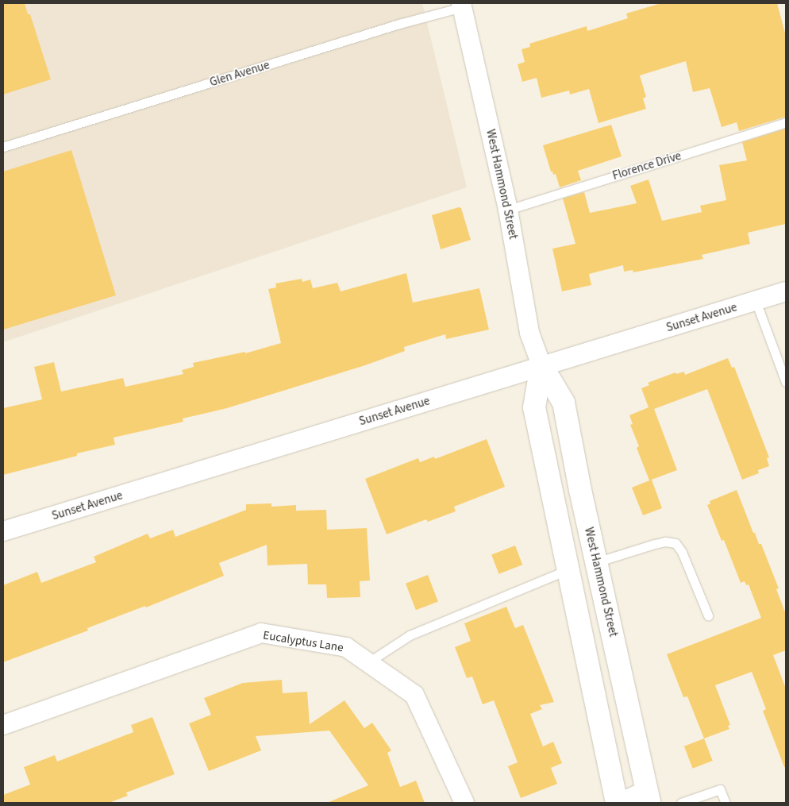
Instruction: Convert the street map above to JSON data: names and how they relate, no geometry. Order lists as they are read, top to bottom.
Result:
{
  "streets": {
    "street": ["West Hammond Street", "Sunset Avenue", "Eucalyptus Lane"],
    "lane": ["Glen Avenue", "Florence Drive"]
  },
  "crossings": [
    ["Glen Avenue", "West Hammond Street"],
    ["Florence Drive", "West Hammond Street"],
    ["West Hammond Street", "Sunset Avenue"]
  ]
}
